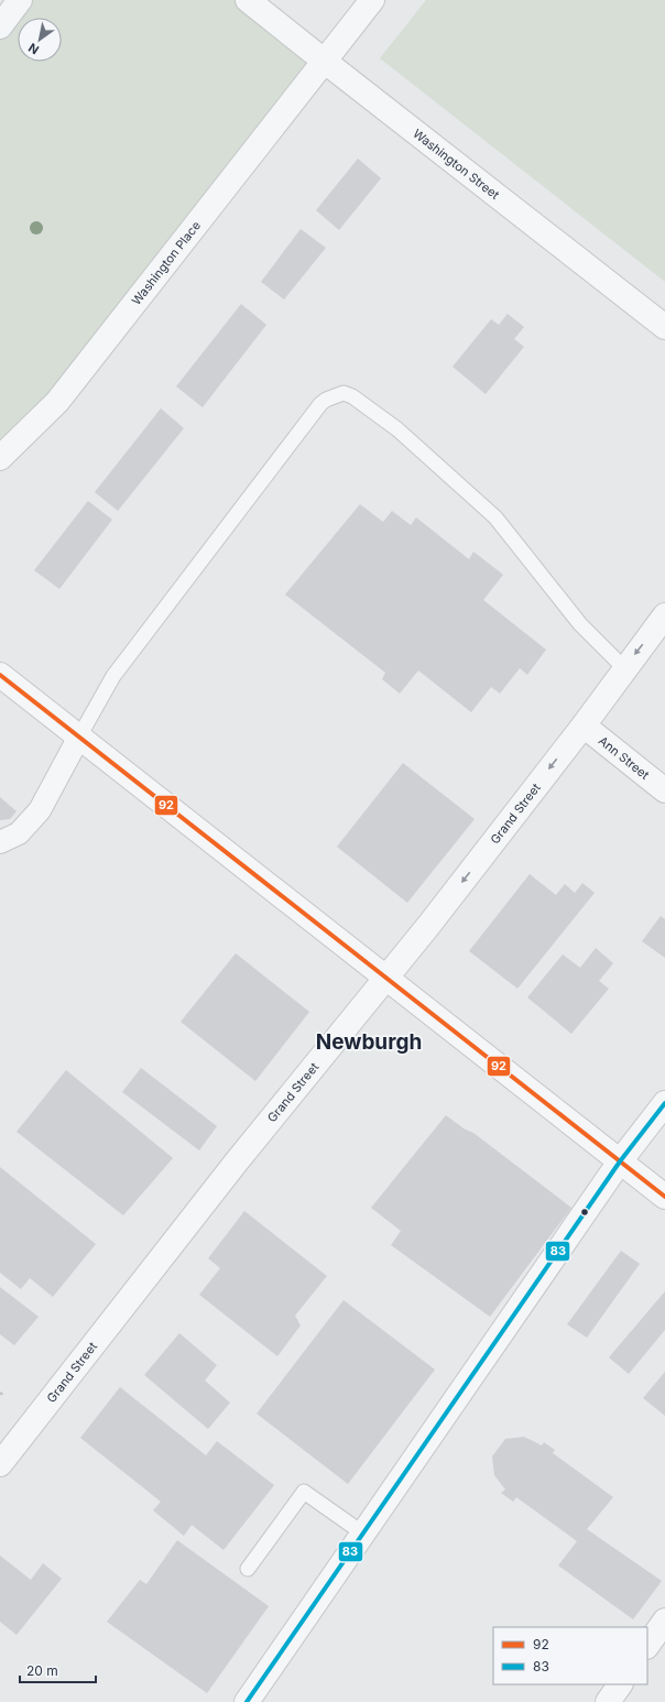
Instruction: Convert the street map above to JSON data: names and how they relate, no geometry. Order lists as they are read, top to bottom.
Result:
{
  "streets": {
    "street": [
      "Washington Street",
      "Washington Place",
      "Ann Street",
      "Grand Street"
    ]
  },
  "crossings": [
    ["Washington Street", "Washington Place"],
    ["Ann Street", "Grand Street"]
  ],
  "one_way": ["Grand Street"],
  "districts": ["Newburgh"],
  "lines": ["transit line 92", "transit line 83"],
  "legend": ["92", "83"],
  "scale_bar": "20 m",
  "north": "bottom left"
}
